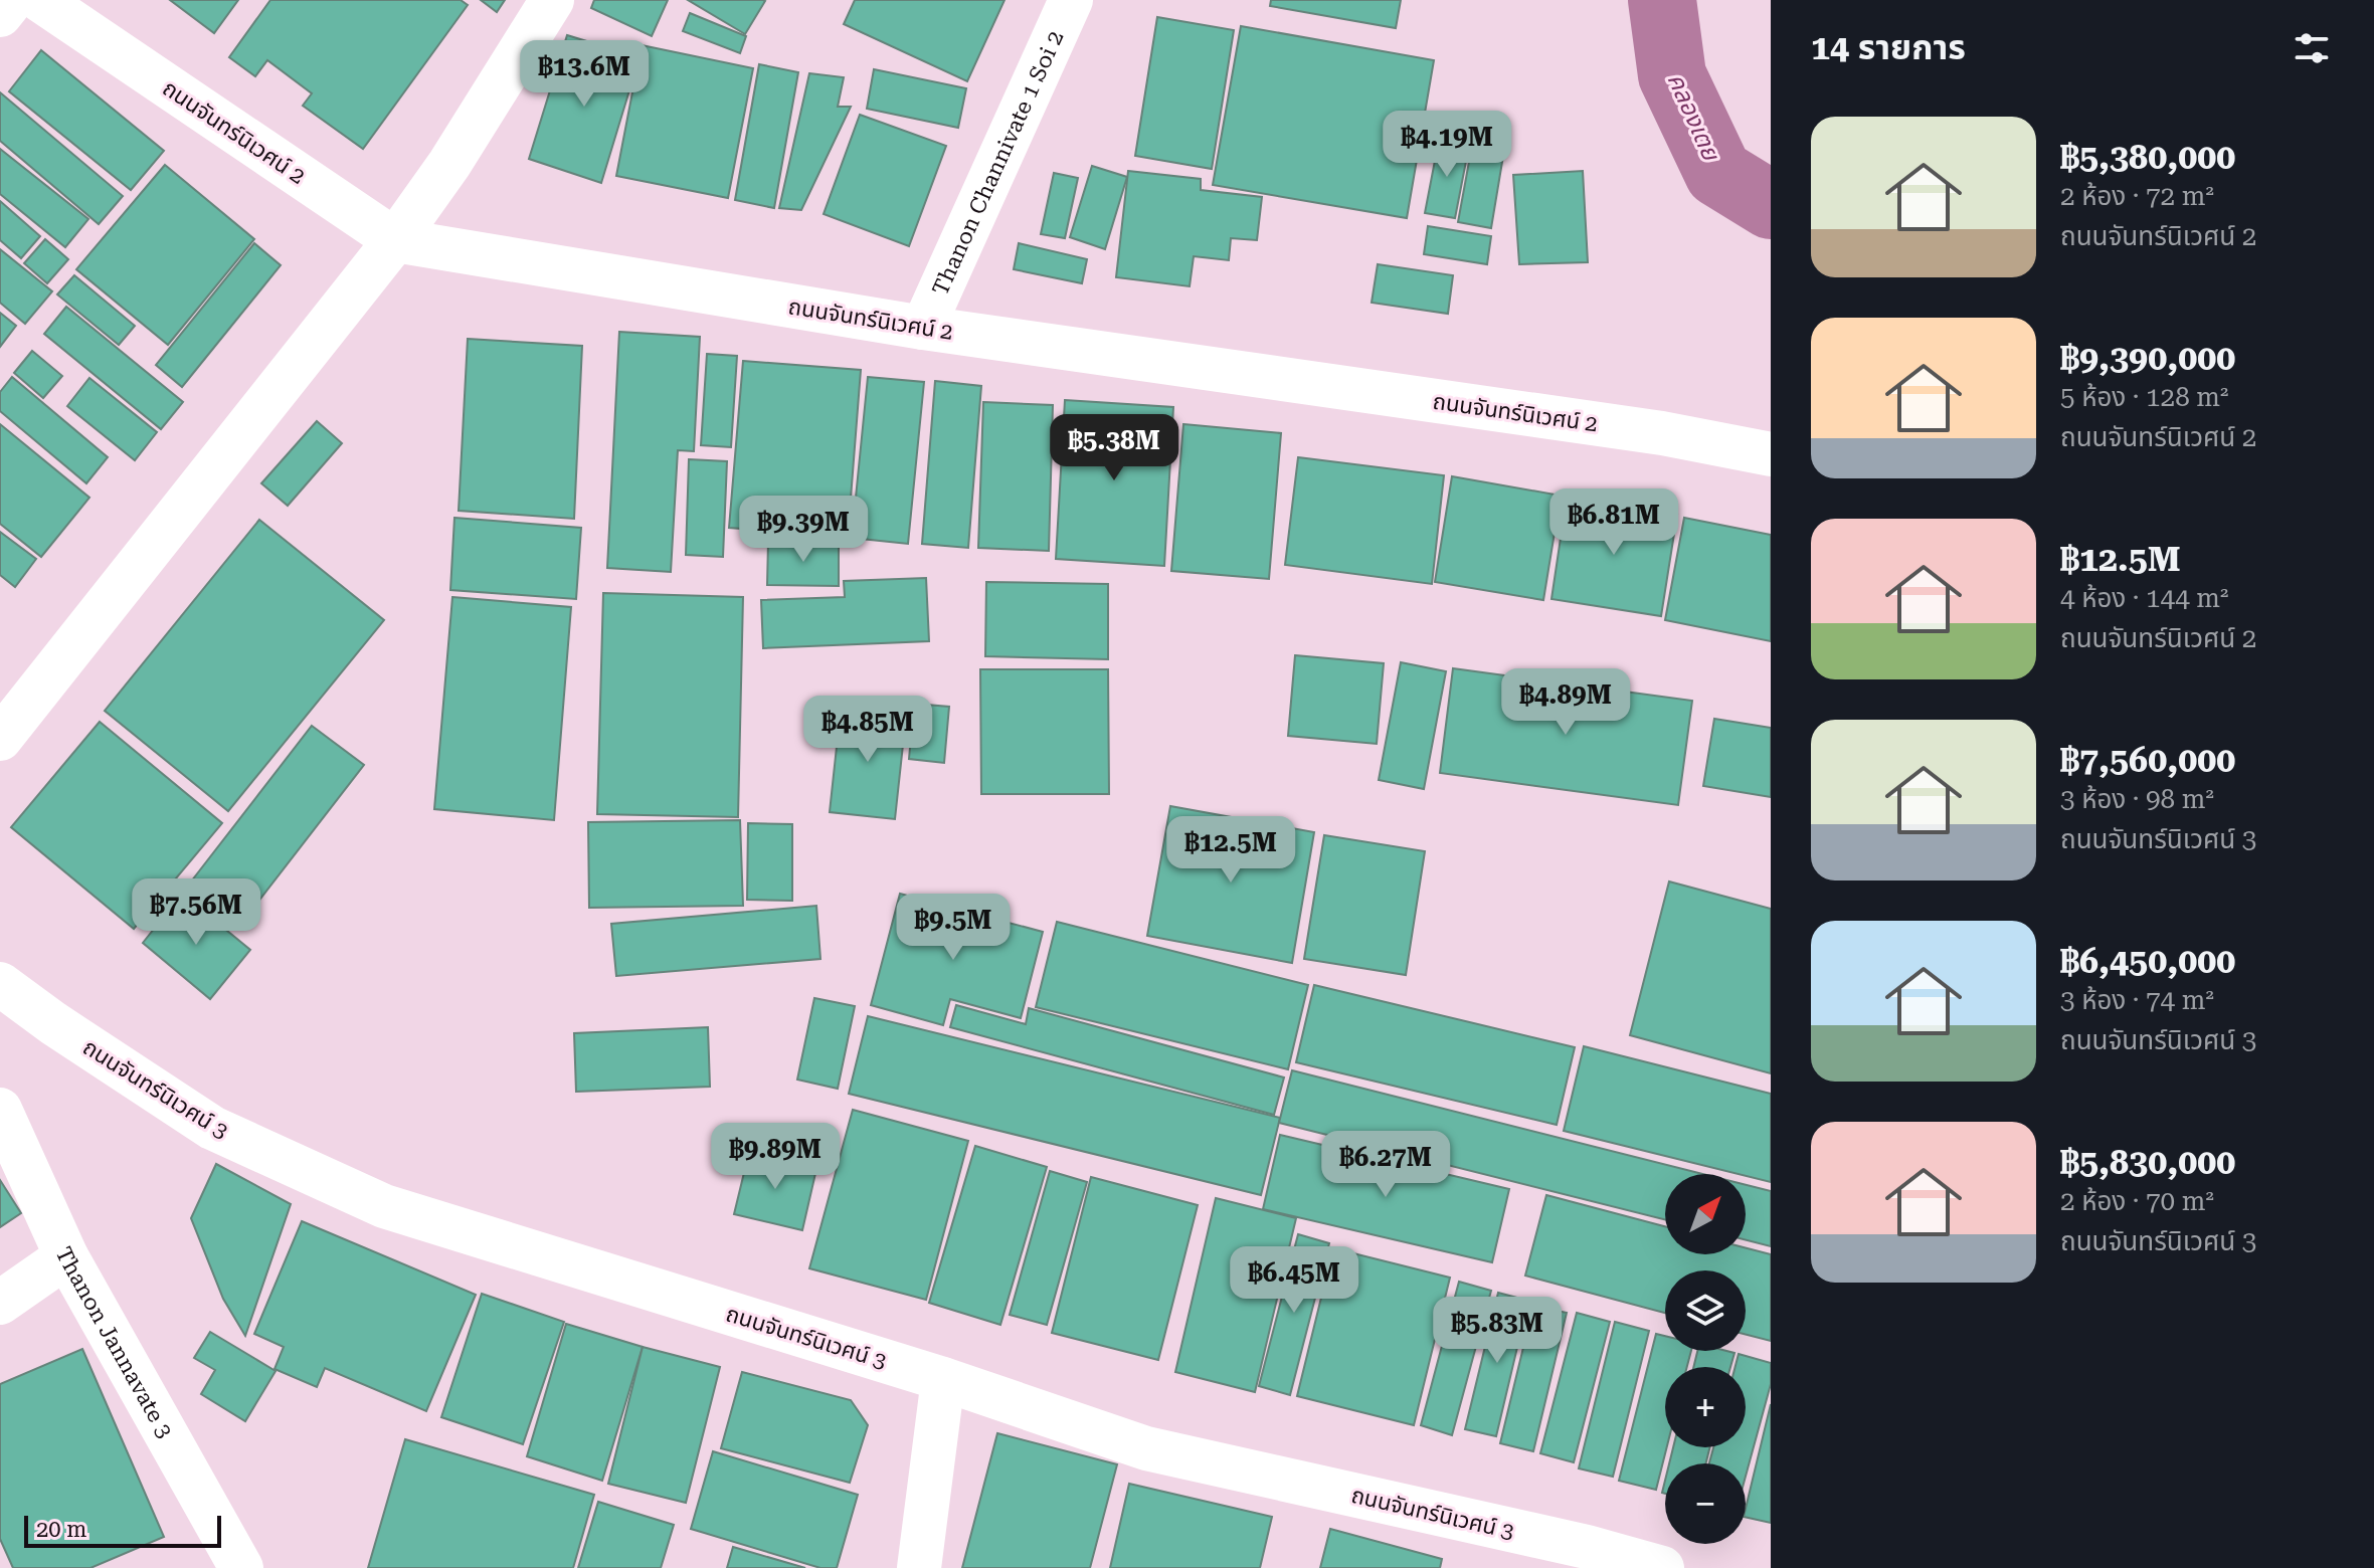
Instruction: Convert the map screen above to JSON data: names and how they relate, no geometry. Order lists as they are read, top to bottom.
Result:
{
  "streets": {
    "street": [
      "ถนนจันทร์นิเวศน์ 2",
      "Thanon Channivate 1 Soi 2",
      "ถนนจันทร์นิเวศน์ 3",
      "Thanon Jannavate 3"
    ]
  },
  "crossings": [
    ["ถนนจันทร์นิเวศน์ 2", "Thanon Channivate 1 Soi 2"]
  ],
  "water": ["คลองเตย"],
  "scale_bar": "20 m",
  "north": "top right",
  "page": {
    "heading": "14 รายการ",
    "price": [
      "฿13.6M",
      "฿4.19M",
      "฿5.38M",
      "฿6.81M",
      "฿9.39M",
      "฿4.89M",
      "฿4.85M",
      "฿12.5M",
      "฿7.56M",
      "฿9.5M",
      "฿9.89M",
      "฿6.27M",
      "฿6.45M",
      "฿5.83M"
    ],
    "list": [
      {
        "name": "฿5,380,000",
        "note": "2 ห้อง · 72 m² · ถนนจันทร์นิเวศน์ 2"
      },
      {
        "name": "฿9,390,000",
        "note": "5 ห้อง · 128 m² · ถนนจันทร์นิเวศน์ 2"
      },
      {
        "name": "฿12.5M",
        "note": "4 ห้อง · 144 m² · ถนนจันทร์นิเวศน์ 2"
      },
      {
        "name": "฿7,560,000",
        "note": "3 ห้อง · 98 m² · ถนนจันทร์นิเวศน์ 3"
      },
      {
        "name": "฿6,450,000",
        "note": "3 ห้อง · 74 m² · ถนนจันทร์นิเวศน์ 3"
      },
      {
        "name": "฿5,830,000",
        "note": "2 ห้อง · 70 m² · ถนนจันทร์นิเวศน์ 3"
      }
    ],
    "map_buttons": ["+", "−"],
    "scale": "20 m"
  }
}
